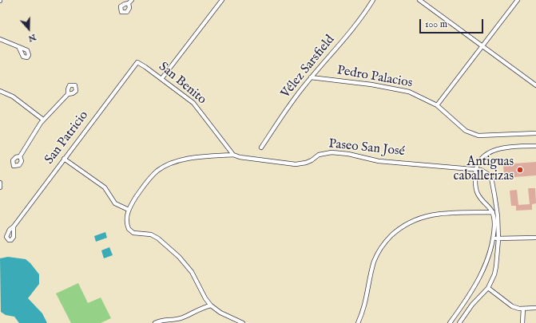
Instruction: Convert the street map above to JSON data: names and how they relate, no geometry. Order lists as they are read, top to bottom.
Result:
{
  "streets": {
    "street": [
      "Vélez Sarsfield",
      "Pedro Palacios",
      "San Benito",
      "San Patricio",
      "Paseo San José"
    ]
  },
  "crossings": [
    ["Vélez Sarsfield", "Pedro Palacios"],
    ["San Benito", "San Patricio"],
    ["San Benito", "Paseo San José"]
  ],
  "places": ["Antiguas caballerizas"],
  "scale_bar": "100 m",
  "north": "bottom"
}
